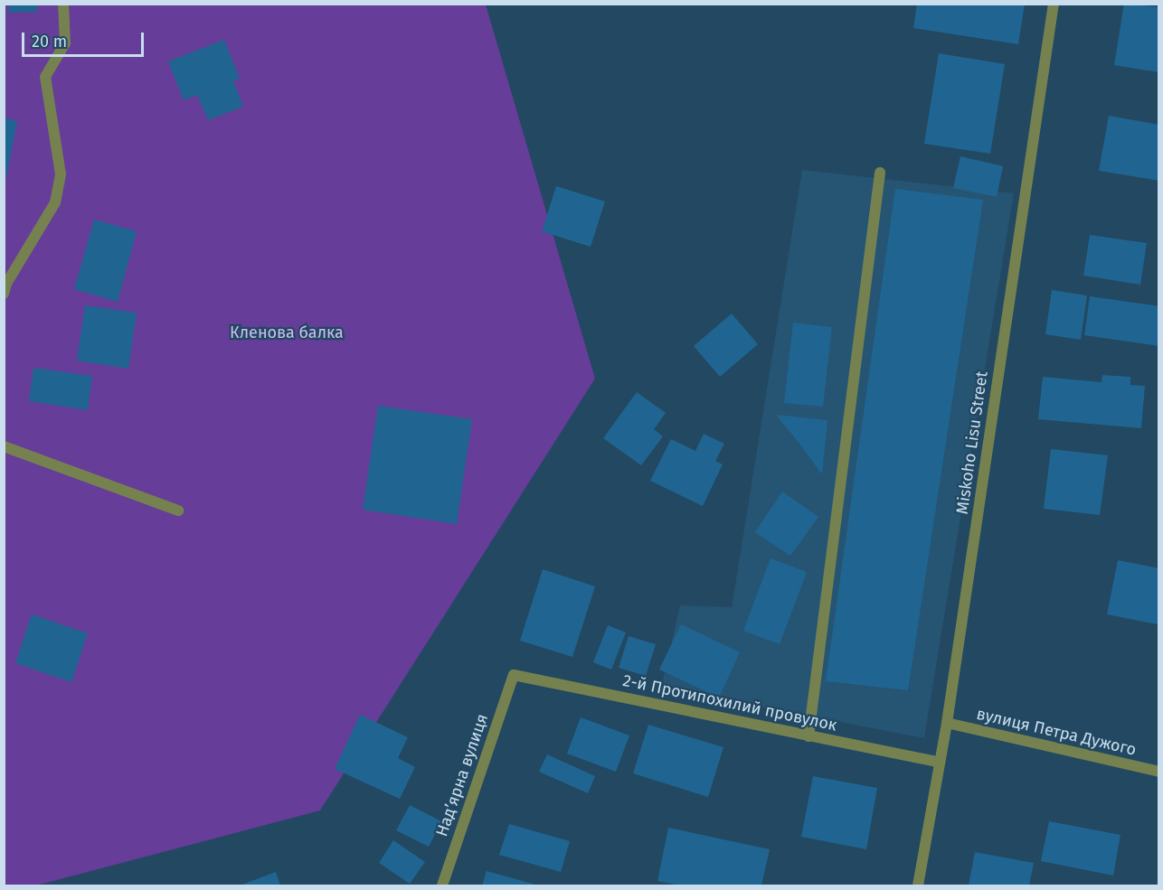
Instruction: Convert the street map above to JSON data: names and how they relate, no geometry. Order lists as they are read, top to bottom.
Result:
{
  "streets": {
    "street": [
      "Miskoho Lisu Street",
      "2-й Протипохилий провулок",
      "вулиця Петра Дужого",
      "Надʼярна вулиця"
    ]
  },
  "crossings": [
    ["Miskoho Lisu Street", "2-й Протипохилий провулок"],
    ["Miskoho Lisu Street", "вулиця Петра Дужого"],
    ["2-й Протипохилий провулок", "Надʼярна вулиця"]
  ],
  "parks": ["Кленова балка"],
  "scale_bar": "20 m"
}
